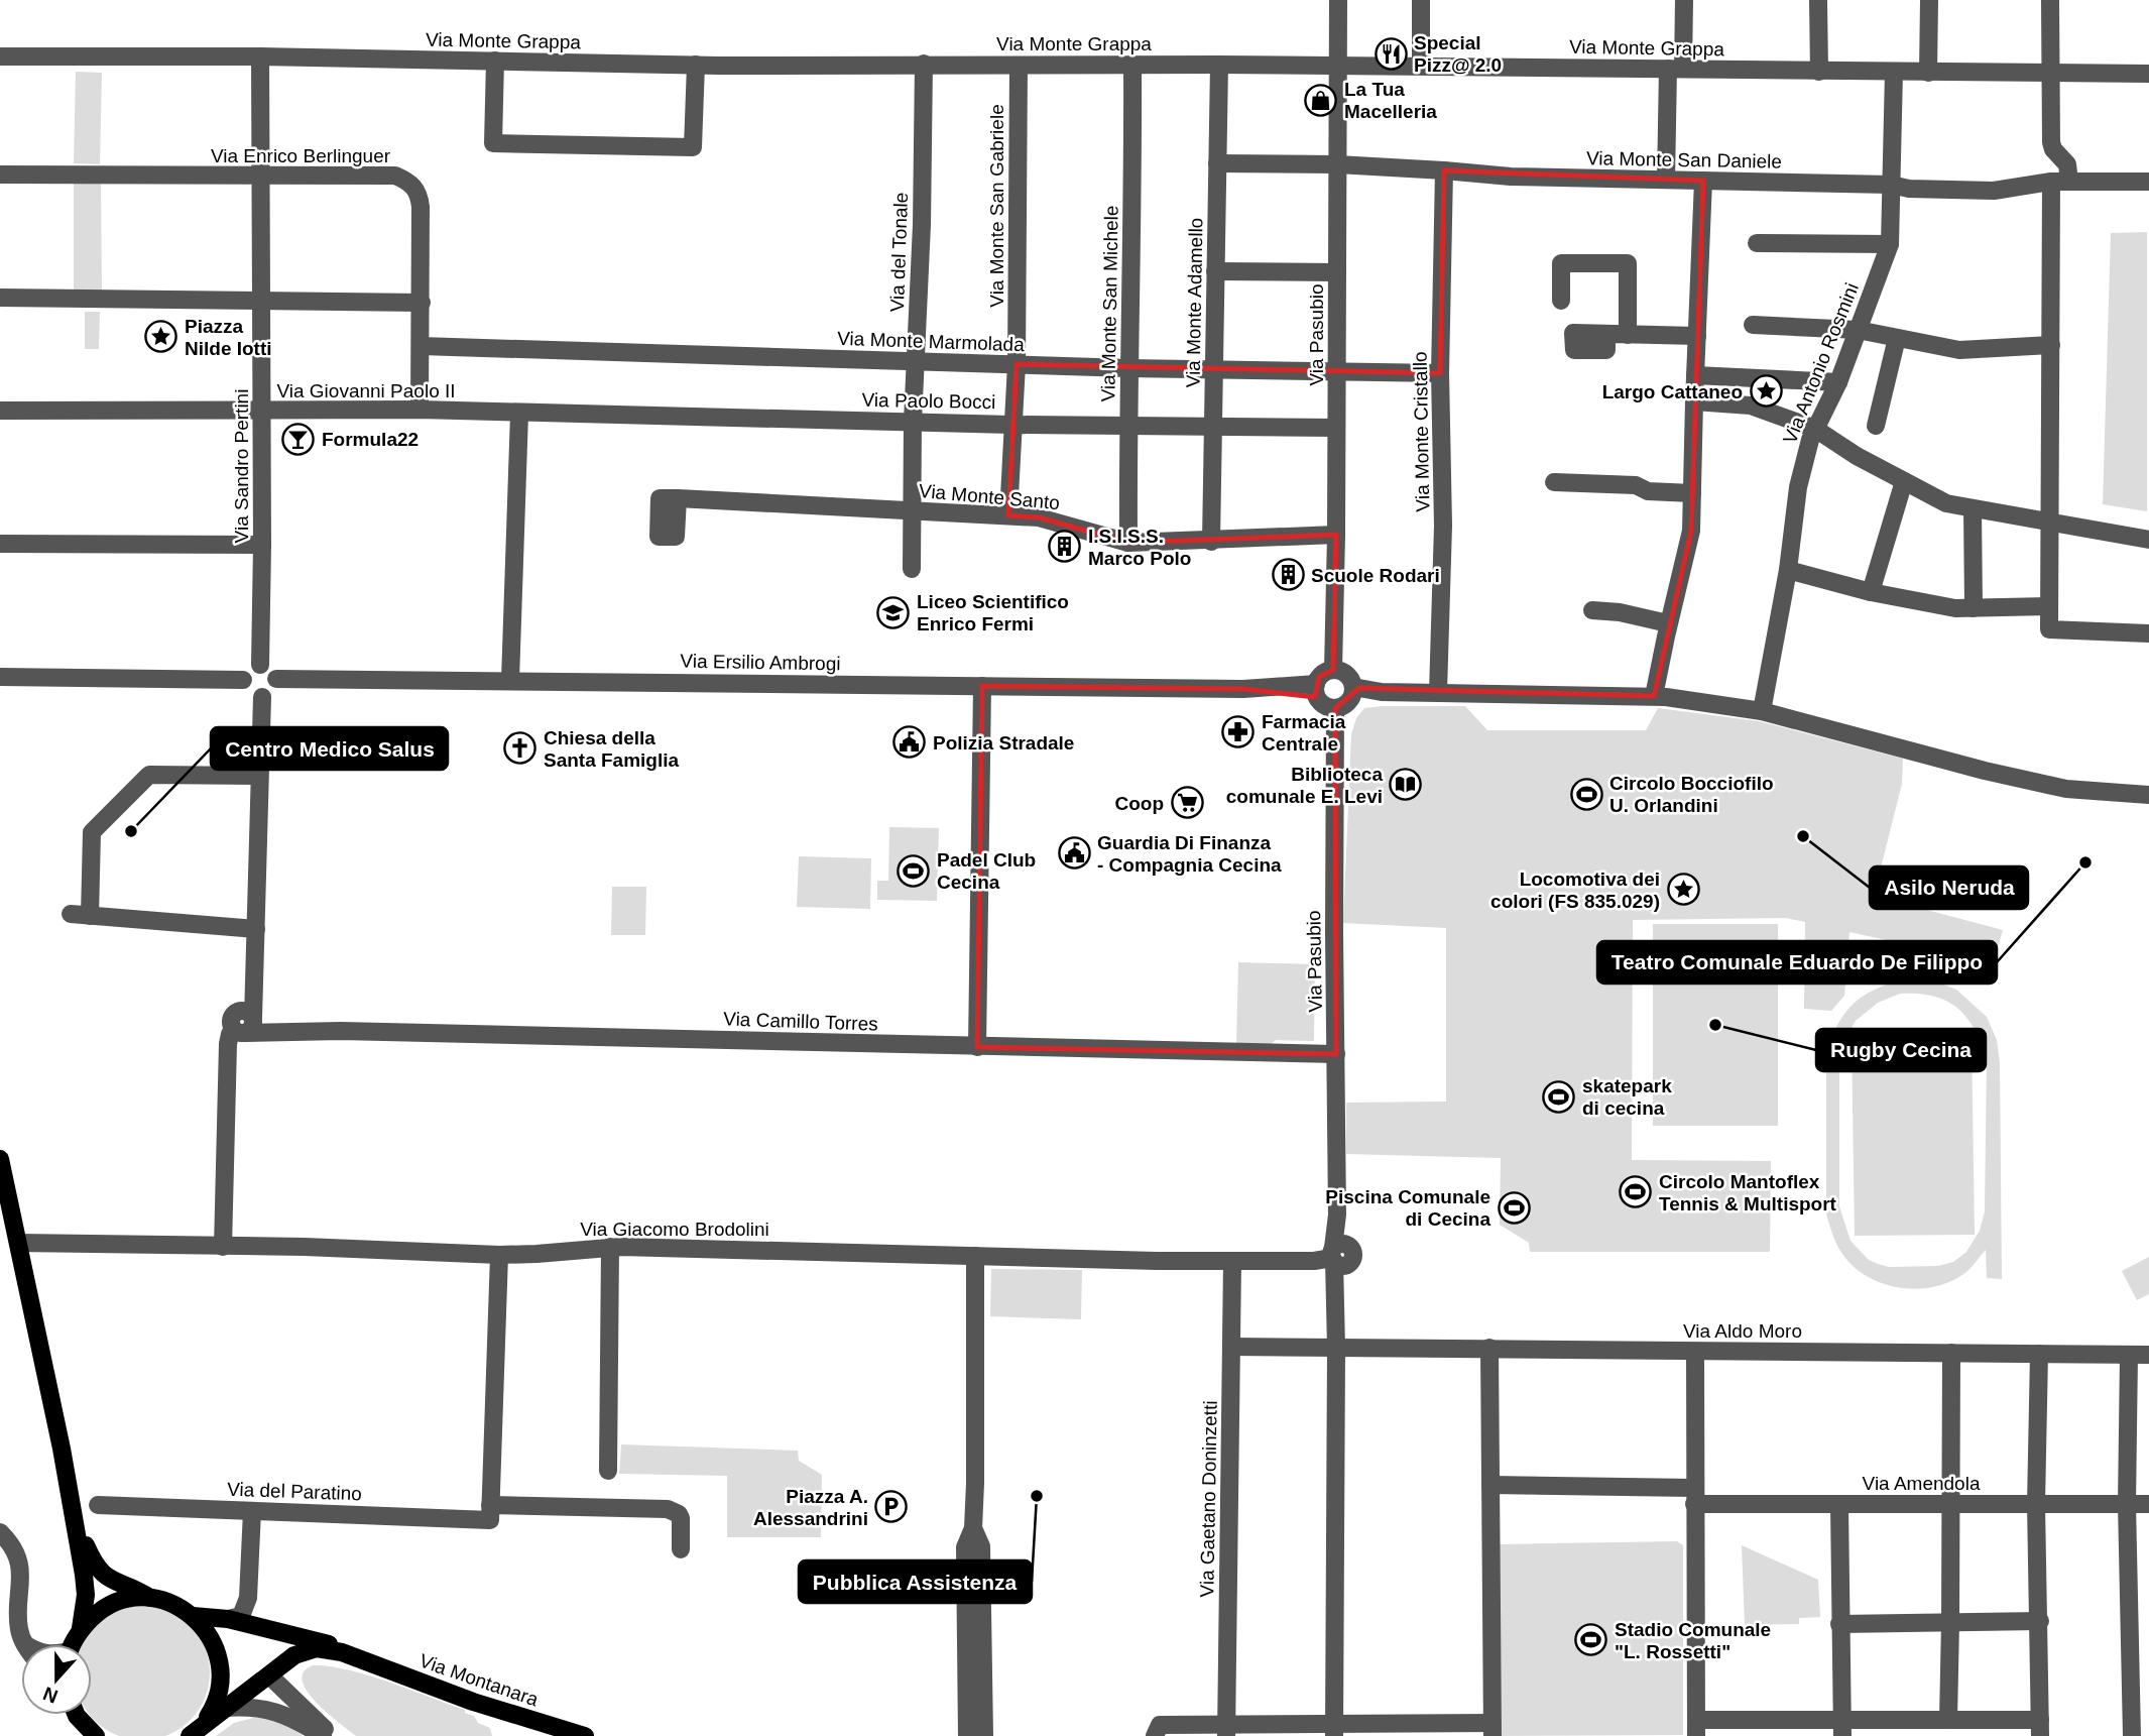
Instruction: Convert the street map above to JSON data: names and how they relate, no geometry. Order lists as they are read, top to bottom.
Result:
{
  "streets": {
    "main road": ["Via Montanara"],
    "street": [
      "Via Monte Grappa",
      "Via Enrico Berlinguer",
      "Via Monte San Daniele",
      "Via Monte San Gabriele",
      "Via del Tonale",
      "Via Monte Adamello",
      "Via Monte San Michele",
      "Via Pasubio",
      "Via Monte Marmolada",
      "Via Antonio Rosmini",
      "Via Giovanni Paolo II",
      "Via Paolo Bocci",
      "Via Monte Cristallo",
      "Via Sandro Pertini",
      "Via Monte Santo",
      "Via Ersilio Ambrogi",
      "Via Camillo Torres",
      "Via Giacomo Brodolini",
      "Via Aldo Moro",
      "Via Amendola",
      "Via del Paratino",
      "Via Gaetano Doninzetti"
    ]
  },
  "crossings": [
    ["Via Monte Grappa", "Via Monte San Gabriele"],
    ["Via Monte Grappa", "Via del Tonale"],
    ["Via Monte Grappa", "Via Monte Adamello"],
    ["Via Monte Grappa", "Via Monte San Michele"],
    ["Via Monte Grappa", "Via Pasubio"],
    ["Via Monte Grappa", "Via Antonio Rosmini"],
    ["Via Monte Grappa", "Via Sandro Pertini"],
    ["Via Enrico Berlinguer", "Via Monte Marmolada"],
    ["Via Enrico Berlinguer", "Via Giovanni Paolo II"],
    ["Via Enrico Berlinguer", "Via Sandro Pertini"],
    ["Via Monte San Daniele", "Via Monte Adamello"],
    ["Via Monte San Daniele", "Via Pasubio"],
    ["Via Monte San Daniele", "Via Antonio Rosmini"],
    ["Via Monte San Daniele", "Via Monte Cristallo"],
    ["Via Monte San Gabriele", "Via Monte Marmolada"],
    ["Via Monte San Gabriele", "Via Paolo Bocci"],
    ["Via Monte San Gabriele", "Via Monte Santo"],
    ["Via del Tonale", "Via Monte Marmolada"],
    ["Via del Tonale", "Via Paolo Bocci"],
    ["Via del Tonale", "Via Monte Santo"],
    ["Via Monte Adamello", "Via Monte Marmolada"],
    ["Via Monte Adamello", "Via Paolo Bocci"],
    ["Via Monte Adamello", "Via Monte Santo"],
    ["Via Monte San Michele", "Via Monte Marmolada"],
    ["Via Monte San Michele", "Via Paolo Bocci"],
    ["Via Monte San Michele", "Via Monte Santo"],
    ["Via Pasubio", "Via Monte Marmolada"],
    ["Via Pasubio", "Via Paolo Bocci"],
    ["Via Pasubio", "Via Monte Santo"],
    ["Via Pasubio", "Via Ersilio Ambrogi"],
    ["Via Pasubio", "Via Camillo Torres"],
    ["Via Pasubio", "Via Giacomo Brodolini"],
    ["Via Pasubio", "Via Aldo Moro"],
    ["Via Monte Marmolada", "Via Monte Cristallo"],
    ["Via Giovanni Paolo II", "Via Paolo Bocci"],
    ["Via Giovanni Paolo II", "Via Sandro Pertini"],
    ["Via Sandro Pertini", "Via Ersilio Ambrogi"],
    ["Via Giacomo Brodolini", "Via Gaetano Doninzetti"],
    ["Via Aldo Moro", "Via Gaetano Doninzetti"]
  ],
  "places": {
    "restaurant": ["Special Pizz@ 2.0"],
    "shop": ["La Tua Macelleria"],
    "place": ["Piazza Nilde Iotti", "Largo Cattaneo", "Locomotiva dei colori (FS 835.029)"],
    "bar": ["Formula22"],
    "building": ["I.S.I.S.S. Marco Polo", "Scuole Rodari"],
    "school or university": ["Liceo Scientifico Enrico Fermi"],
    "pharmacy": ["Farmacia Centrale"],
    "public building": ["Polizia Stradale", "Guardia Di Finanza - Compagnia Cecina"],
    "church": ["Chiesa della Santa Famiglia"],
    "library": ["Biblioteca comunale E. Levi"],
    "sports": [
      "Circolo Bocciofilo U. Orlandini",
      "Padel Club Cecina",
      "skatepark di cecina",
      "Circolo Mantoflex Tennis & Multisport",
      "Piscina Comunale di Cecina",
      "Stadio Comunale \"L. Rossetti\""
    ],
    "supermarket": ["Coop"],
    "other": [
      "Centro Medico Salus",
      "Asilo Neruda",
      "Teatro Comunale Eduardo De Filippo",
      "Rugby Cecina",
      "Pubblica Assistenza"
    ],
    "parking": ["Piazza A. Alessandrini"]
  },
  "north": "bottom"
}
